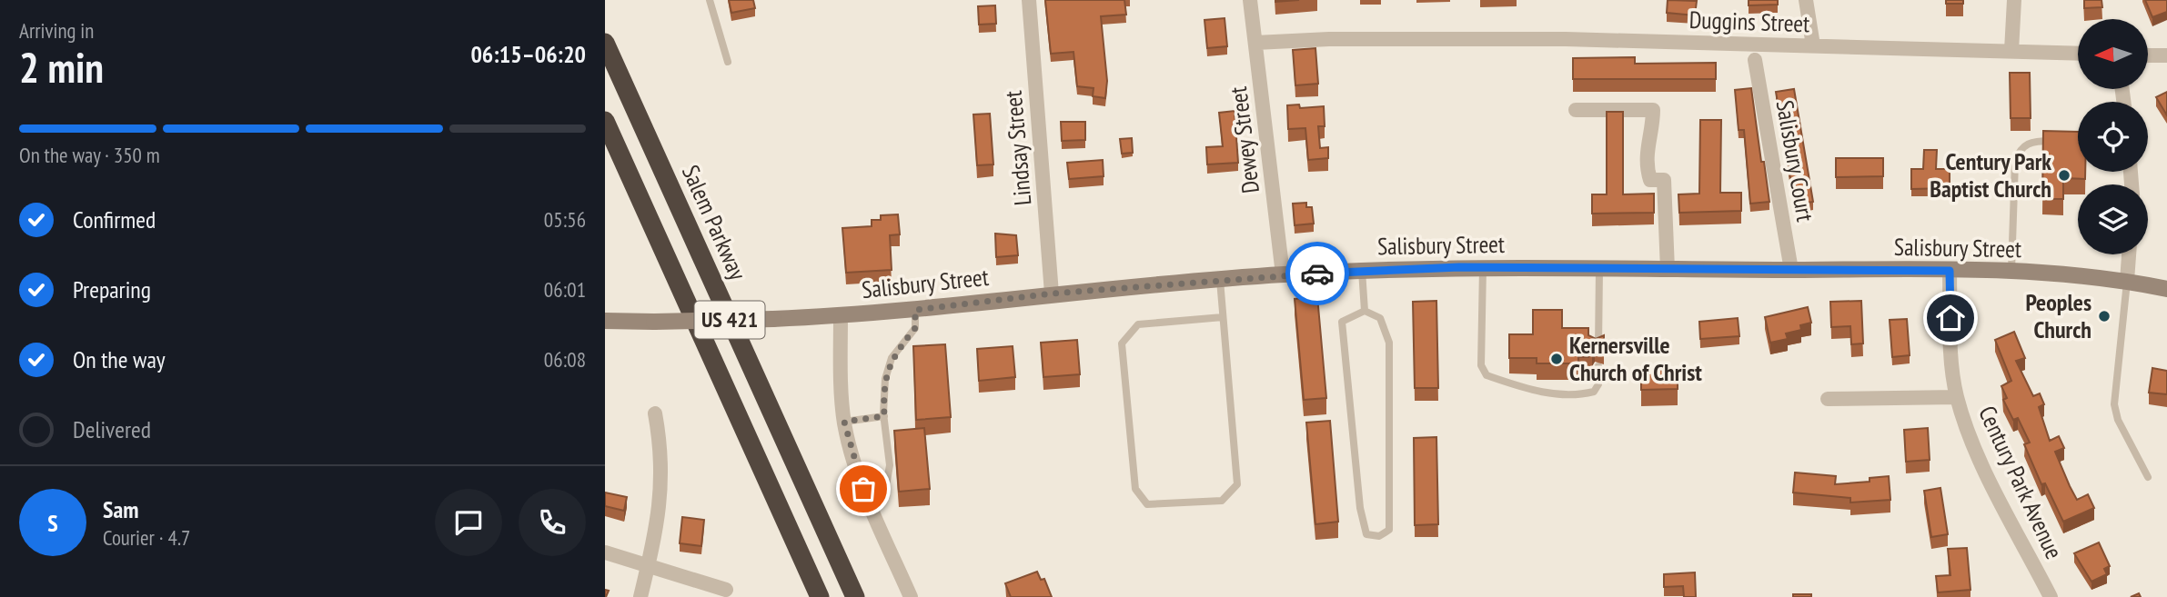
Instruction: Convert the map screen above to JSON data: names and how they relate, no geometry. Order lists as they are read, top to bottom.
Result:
{
  "streets": {
    "highway": ["Salem Parkway", "US 421"],
    "main road": ["Salisbury Street"],
    "street": [
      "Duggins Street",
      "Dewey Street",
      "Lindsay Street",
      "Salisbury Court",
      "Century Park Avenue"
    ]
  },
  "crossings": [
    ["Duggins Street", "Dewey Street"],
    ["Dewey Street", "Salisbury Street"],
    ["Lindsay Street", "Salisbury Street"],
    ["Salisbury Court", "Salisbury Street"],
    ["Salisbury Street", "Century Park Avenue"]
  ],
  "places": ["Century Park Baptist Church", "Peoples Church", "Kernersville Church of Christ"],
  "north": "left",
  "page": {
    "heading": ["2 min", "Arriving in", "06:15–06:20"],
    "panel": ["Sam", "Courier · 4.7"],
    "bar": "On the way · 350 m",
    "list": [
      ["Confirmed", "05:56"],
      ["Preparing", "06:01"],
      ["On the way", "06:08"],
      "Delivered"
    ],
    "round": "S"
  }
}
